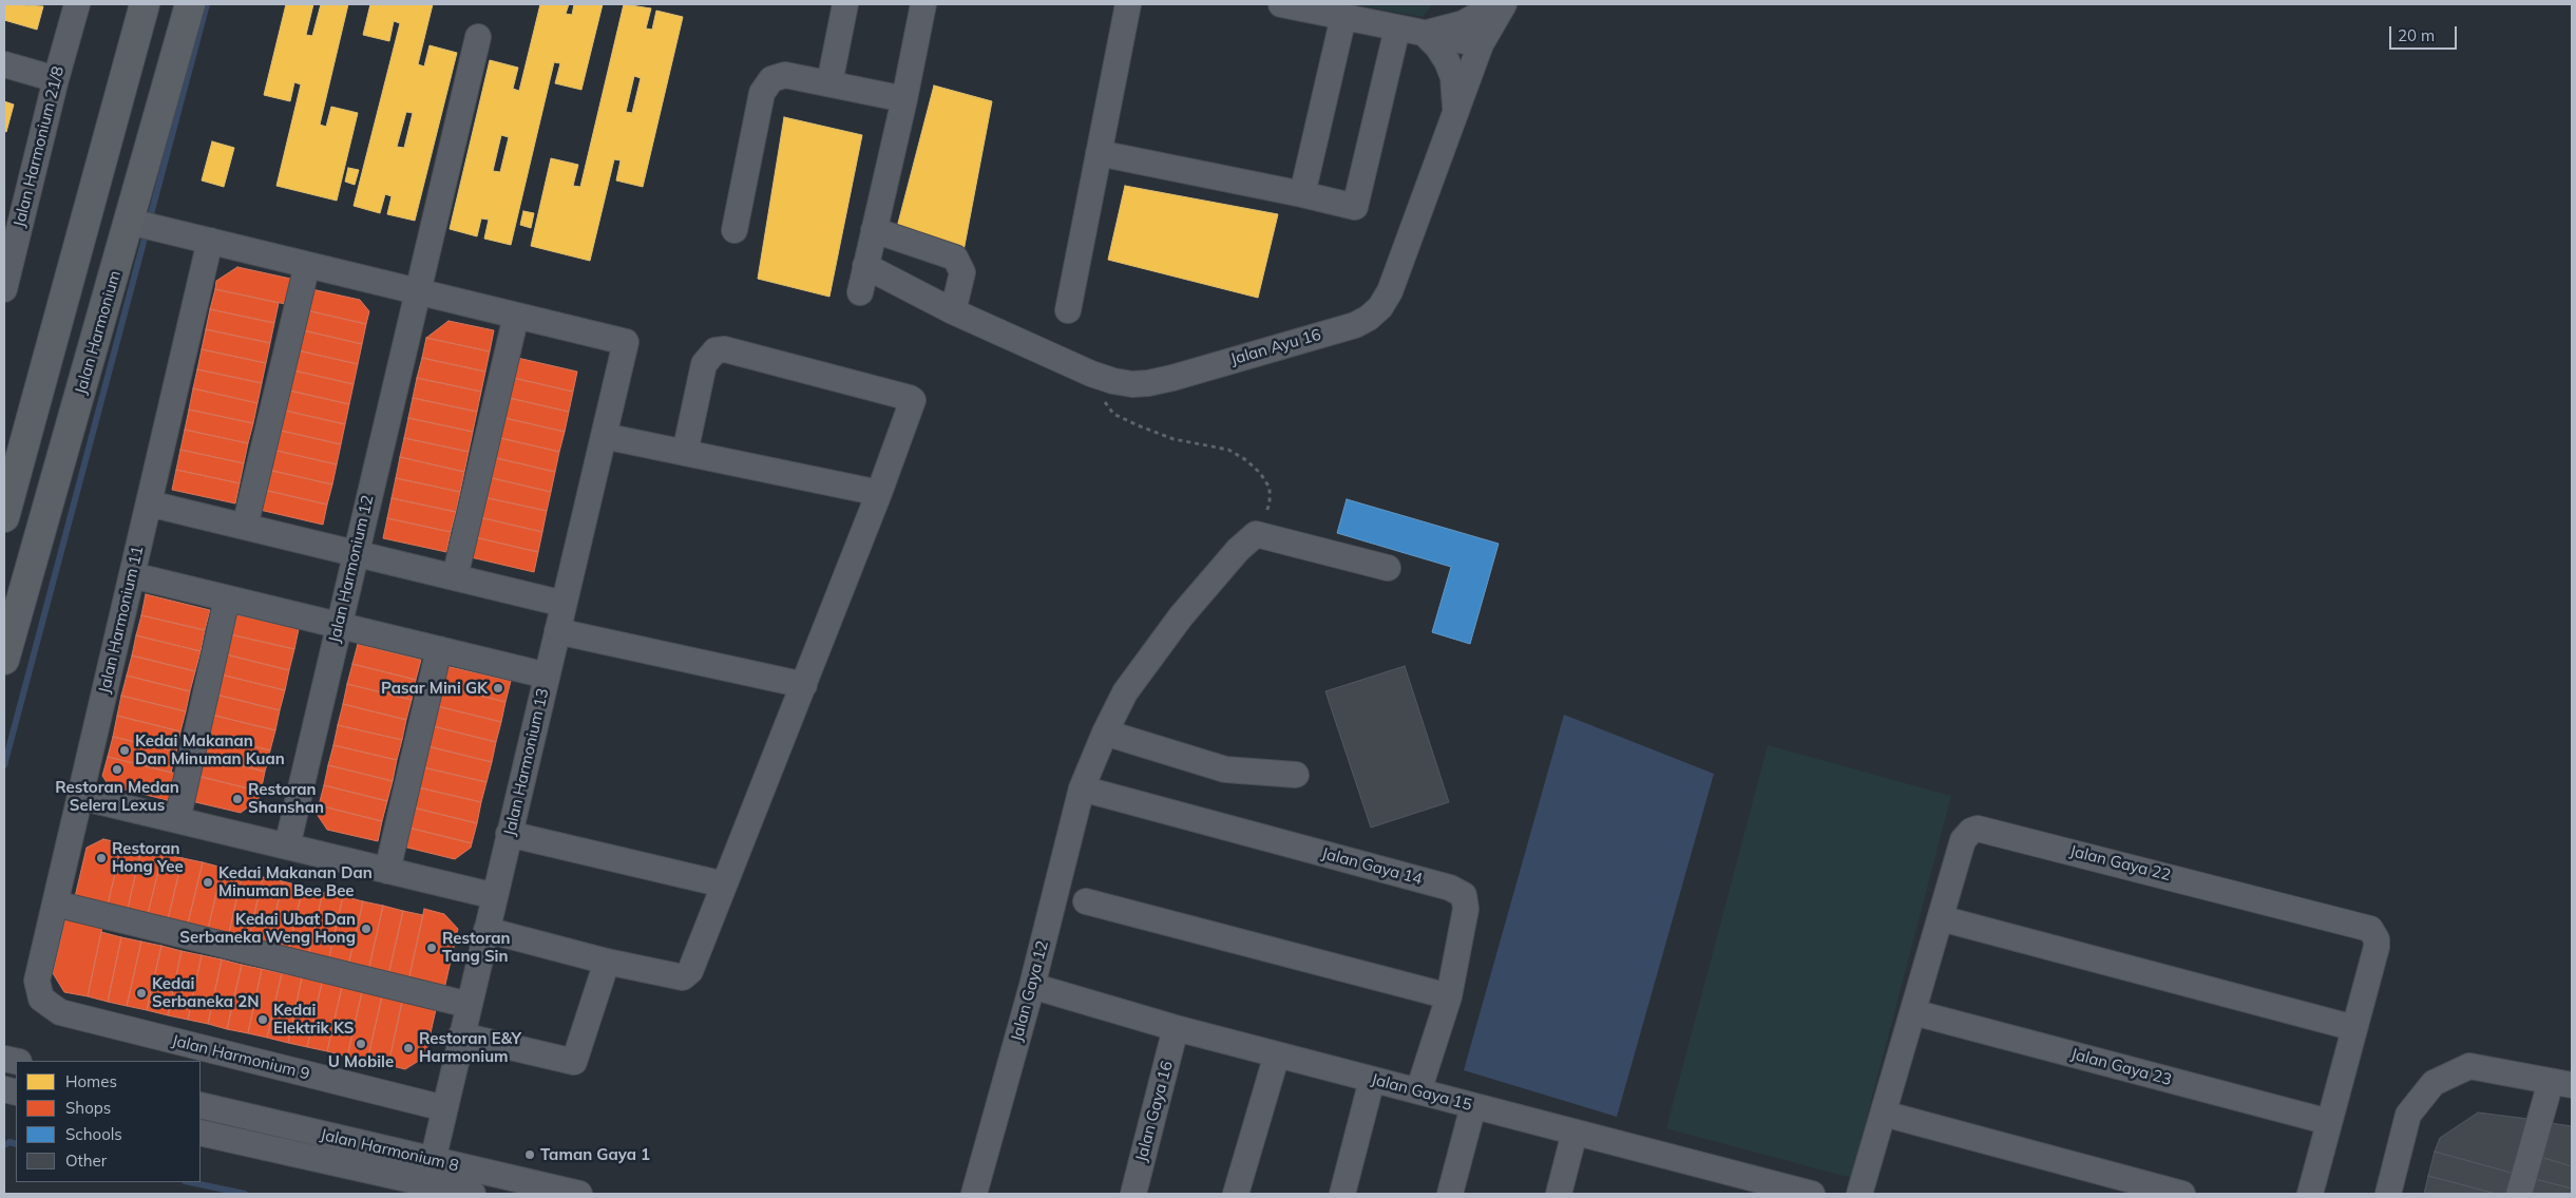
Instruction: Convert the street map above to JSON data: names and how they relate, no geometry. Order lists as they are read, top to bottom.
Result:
{
  "streets": {
    "main road": ["Jalan Harmonium"],
    "street": [
      "Jalan Harmonium 21/8",
      "Jalan Ayu 16",
      "Jalan Harmonium 12",
      "Jalan Harmonium 11",
      "Jalan Harmonium 13",
      "Jalan Gaya 22",
      "Jalan Gaya 14",
      "Jalan Gaya 12",
      "Jalan Harmonium 9",
      "Jalan Gaya 23",
      "Jalan Gaya 15",
      "Jalan Gaya 16",
      "Jalan Harmonium 8"
    ]
  },
  "crossings": [
    ["Jalan Harmonium 11", "Jalan Harmonium 9"],
    ["Jalan Harmonium 13", "Jalan Harmonium 9"],
    ["Jalan Harmonium 13", "Jalan Harmonium 8"],
    ["Jalan Gaya 22", "Jalan Gaya 23"],
    ["Jalan Gaya 14", "Jalan Gaya 12"],
    ["Jalan Gaya 14", "Jalan Gaya 15"],
    ["Jalan Gaya 12", "Jalan Gaya 15"],
    ["Jalan Gaya 15", "Jalan Gaya 16"]
  ],
  "places": [
    "Pasar Mini GK",
    "Kedai Makanan Dan Minuman Kuan",
    "Restoran Medan Selera Lexus",
    "Restoran Shanshan",
    "Restoran Hong Yee",
    "Kedai Makanan Dan Minuman Bee Bee",
    "Kedai Ubat Dan Serbaneka Weng Hong",
    "Restoran Tang Sin",
    "Kedai Serbaneka 2N",
    "Kedai Elektrik KS",
    "U Mobile",
    "Restoran E&Y Harmonium",
    "Taman Gaya 1"
  ],
  "legend": [
    "Homes",
    "Shops",
    "Schools",
    "Other"
  ],
  "scale_bar": "20 m"
}
